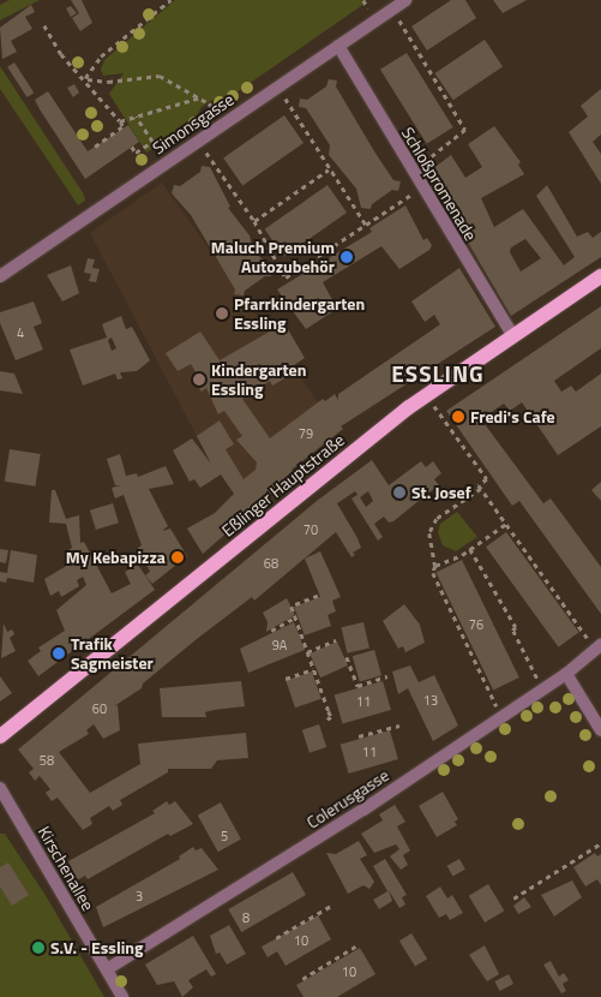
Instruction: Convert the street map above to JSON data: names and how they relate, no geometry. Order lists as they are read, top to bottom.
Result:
{
  "streets": {
    "main road": ["Eßlinger Hauptstraße"],
    "street": [
      "Simonsgasse",
      "Schloßpromenade",
      "Colerusgasse",
      "Kirschenallee"
    ]
  },
  "crossings": [
    ["Simonsgasse", "Schloßpromenade"],
    ["Schloßpromenade", "Eßlinger Hauptstraße"],
    ["Colerusgasse", "Kirschenallee"]
  ],
  "districts": ["ESSLING"],
  "places": [
    "Maluch Premium Autozubehör",
    "Pfarrkindergarten Essling",
    "Kindergarten Essling",
    "Fredi's Cafe",
    "St. Josef",
    "My Kebapizza",
    "Trafik Sagmeister",
    "S.V. - Essling"
  ],
  "house_numbers": [
    "4",
    "79",
    "70",
    "68",
    "76",
    "9A",
    "13",
    "11",
    "60",
    "11",
    "58",
    "5",
    "3",
    "8",
    "10",
    "10"
  ]
}
